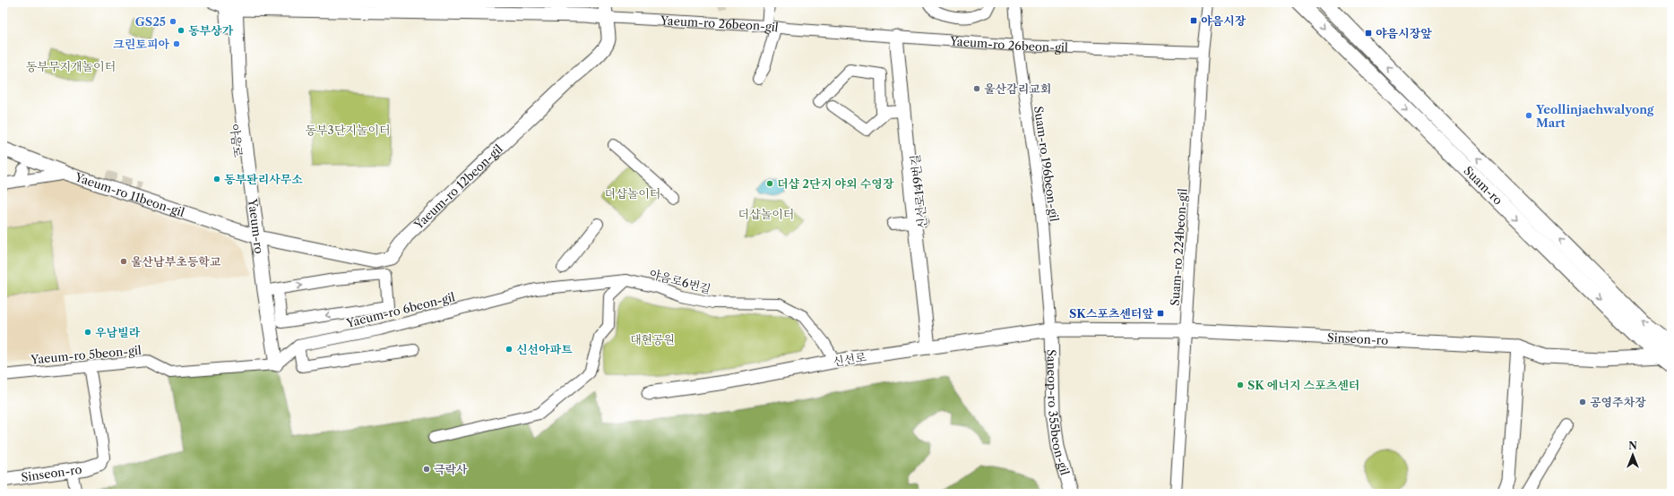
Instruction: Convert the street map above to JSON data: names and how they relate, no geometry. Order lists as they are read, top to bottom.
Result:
{
  "streets": {
    "main road": ["Suam-ro"],
    "street": [
      "Yaeum-ro 26beon-gil",
      "야음로",
      "Suam-ro 196beon-gil",
      "Yaeum-ro 12beon-gil",
      "신선로149번길",
      "Yaeum-ro 11beon-gil",
      "Yaeum-ro",
      "Suam-ro 224beon-gil",
      "야음로6번길",
      "Yaeum-ro 6beon-gil",
      "Sinseon-ro",
      "Yaeum-ro 5beon-gil",
      "신선로",
      "Saneop-ro 355beon-gil"
    ]
  },
  "crossings": [
    ["Yaeum-ro 26beon-gil", "야음로"],
    ["Yaeum-ro 26beon-gil", "Suam-ro 196beon-gil"],
    ["Yaeum-ro 26beon-gil", "Yaeum-ro 12beon-gil"],
    ["Yaeum-ro 26beon-gil", "신선로149번길"],
    ["Yaeum-ro 26beon-gil", "Yaeum-ro"],
    ["Yaeum-ro 26beon-gil", "Suam-ro 224beon-gil"],
    ["야음로", "Yaeum-ro 12beon-gil"],
    ["야음로", "Yaeum-ro 11beon-gil"],
    ["야음로", "Yaeum-ro"],
    ["Suam-ro 196beon-gil", "Sinseon-ro"],
    ["Suam-ro 196beon-gil", "신선로"],
    ["Suam-ro 196beon-gil", "Saneop-ro 355beon-gil"],
    ["Suam-ro", "Sinseon-ro"],
    ["Yaeum-ro 12beon-gil", "Yaeum-ro 11beon-gil"],
    ["Yaeum-ro 12beon-gil", "Yaeum-ro"],
    ["신선로149번길", "신선로"],
    ["Yaeum-ro 11beon-gil", "Yaeum-ro"],
    ["Yaeum-ro", "Yaeum-ro 6beon-gil"],
    ["Yaeum-ro", "Yaeum-ro 5beon-gil"],
    ["Suam-ro 224beon-gil", "Sinseon-ro"],
    ["야음로6번길", "Yaeum-ro 6beon-gil"],
    ["야음로6번길", "신선로"],
    ["Yaeum-ro 6beon-gil", "Yaeum-ro 5beon-gil"],
    ["Sinseon-ro", "신선로"],
    ["Sinseon-ro", "Saneop-ro 355beon-gil"],
    ["신선로", "Saneop-ro 355beon-gil"]
  ],
  "parks": [
    "동부무지개놀이터",
    "동부3단지놀이터",
    "뎌샵놀이터",
    "더샵놀이터",
    "대현공원"
  ],
  "places": {
    "transit": ["야음시장", "야음시장앞", "SK스포츠센터앞"],
    "other": [
      "GS25",
      "동부상가",
      "크린토피아",
      "울산감리교회",
      "Yeollinjaehwalyong Mart",
      "동부돤리사무소",
      "더샵 2단지 야외 수영장",
      "울산남부초등학교",
      "우남빌라",
      "신선아파트",
      "SK 에너지 스포츠센터",
      "공영주차장",
      "극락사"
    ]
  },
  "north": "top"
}
